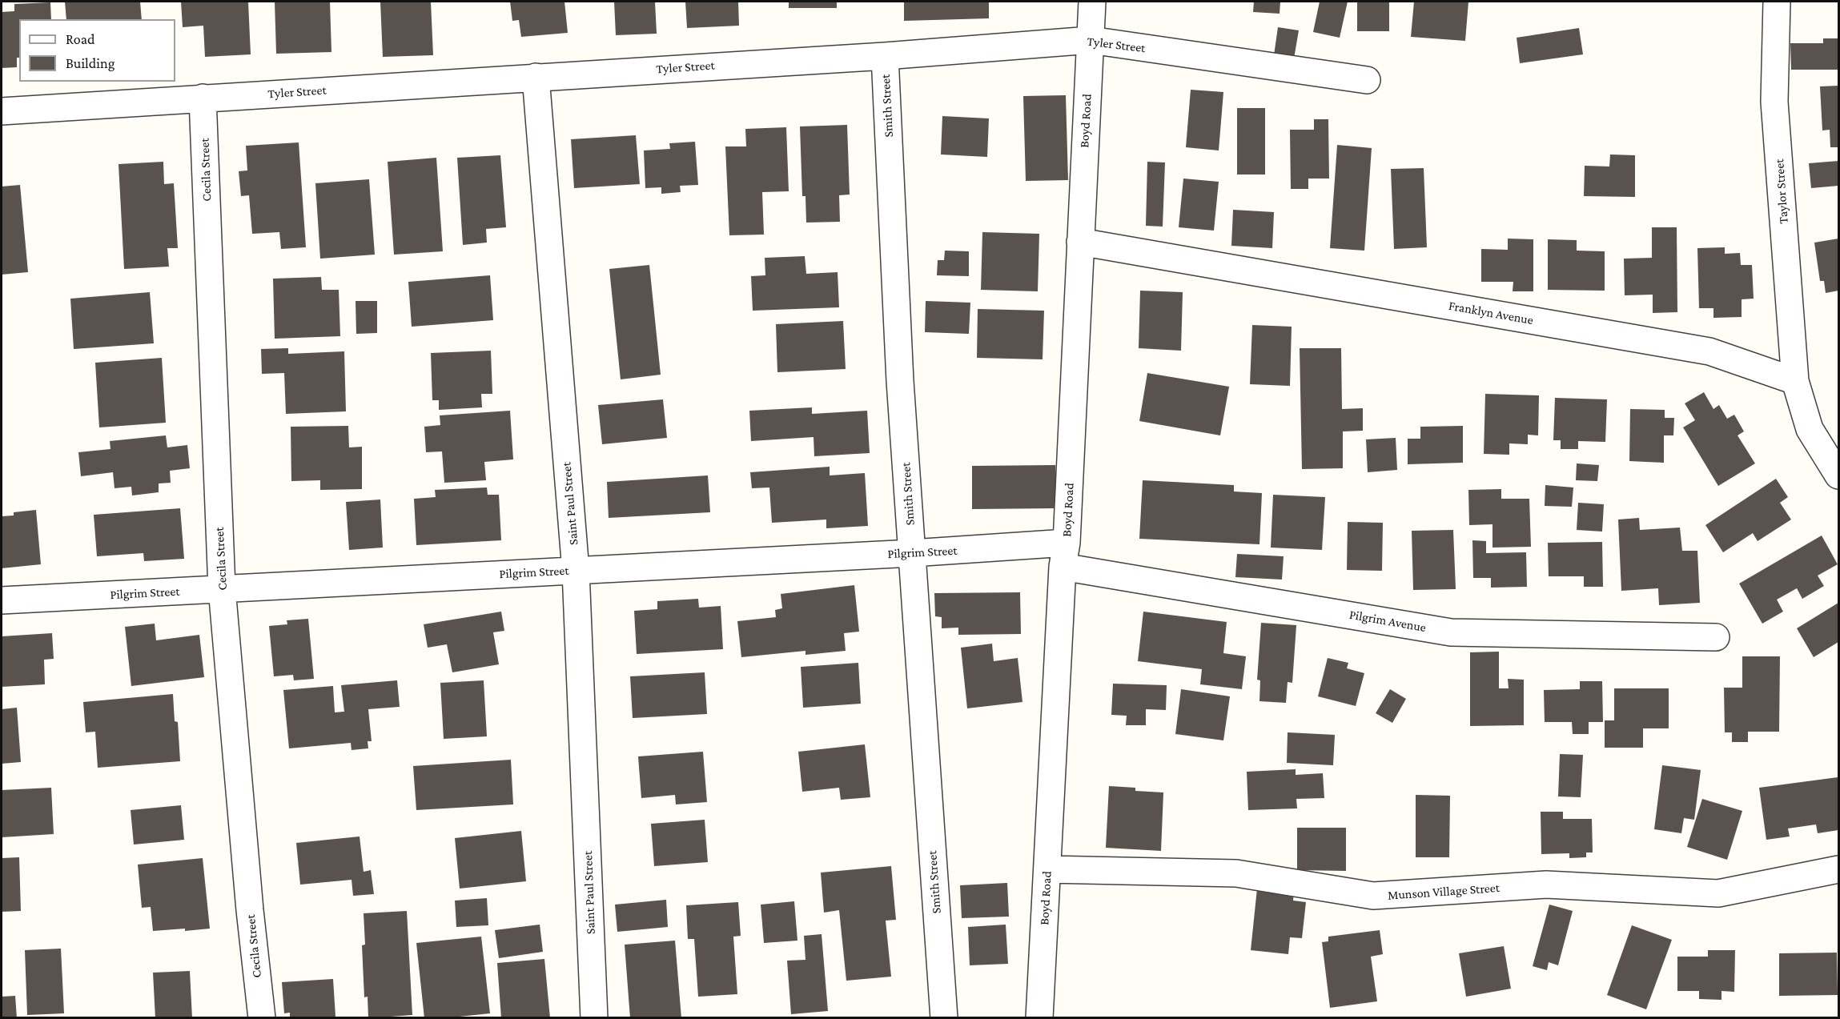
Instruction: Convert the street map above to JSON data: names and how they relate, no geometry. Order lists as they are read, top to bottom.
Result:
{
  "streets": {
    "street": [
      "Tyler Street",
      "Smith Street",
      "Boyd Road",
      "Cecila Street",
      "Taylor Street",
      "Franklyn Avenue",
      "Saint Paul Street",
      "Pilgrim Street",
      "Pilgrim Avenue",
      "Munson Village Street"
    ]
  },
  "crossings": [
    ["Tyler Street", "Smith Street"],
    ["Tyler Street", "Boyd Road"],
    ["Tyler Street", "Cecila Street"],
    ["Tyler Street", "Saint Paul Street"],
    ["Smith Street", "Pilgrim Street"],
    ["Boyd Road", "Franklyn Avenue"],
    ["Boyd Road", "Pilgrim Street"],
    ["Boyd Road", "Pilgrim Avenue"],
    ["Boyd Road", "Munson Village Street"],
    ["Cecila Street", "Pilgrim Street"],
    ["Taylor Street", "Franklyn Avenue"],
    ["Saint Paul Street", "Pilgrim Street"],
    ["Pilgrim Street", "Pilgrim Avenue"]
  ],
  "legend": ["Road", "Building"]
}
